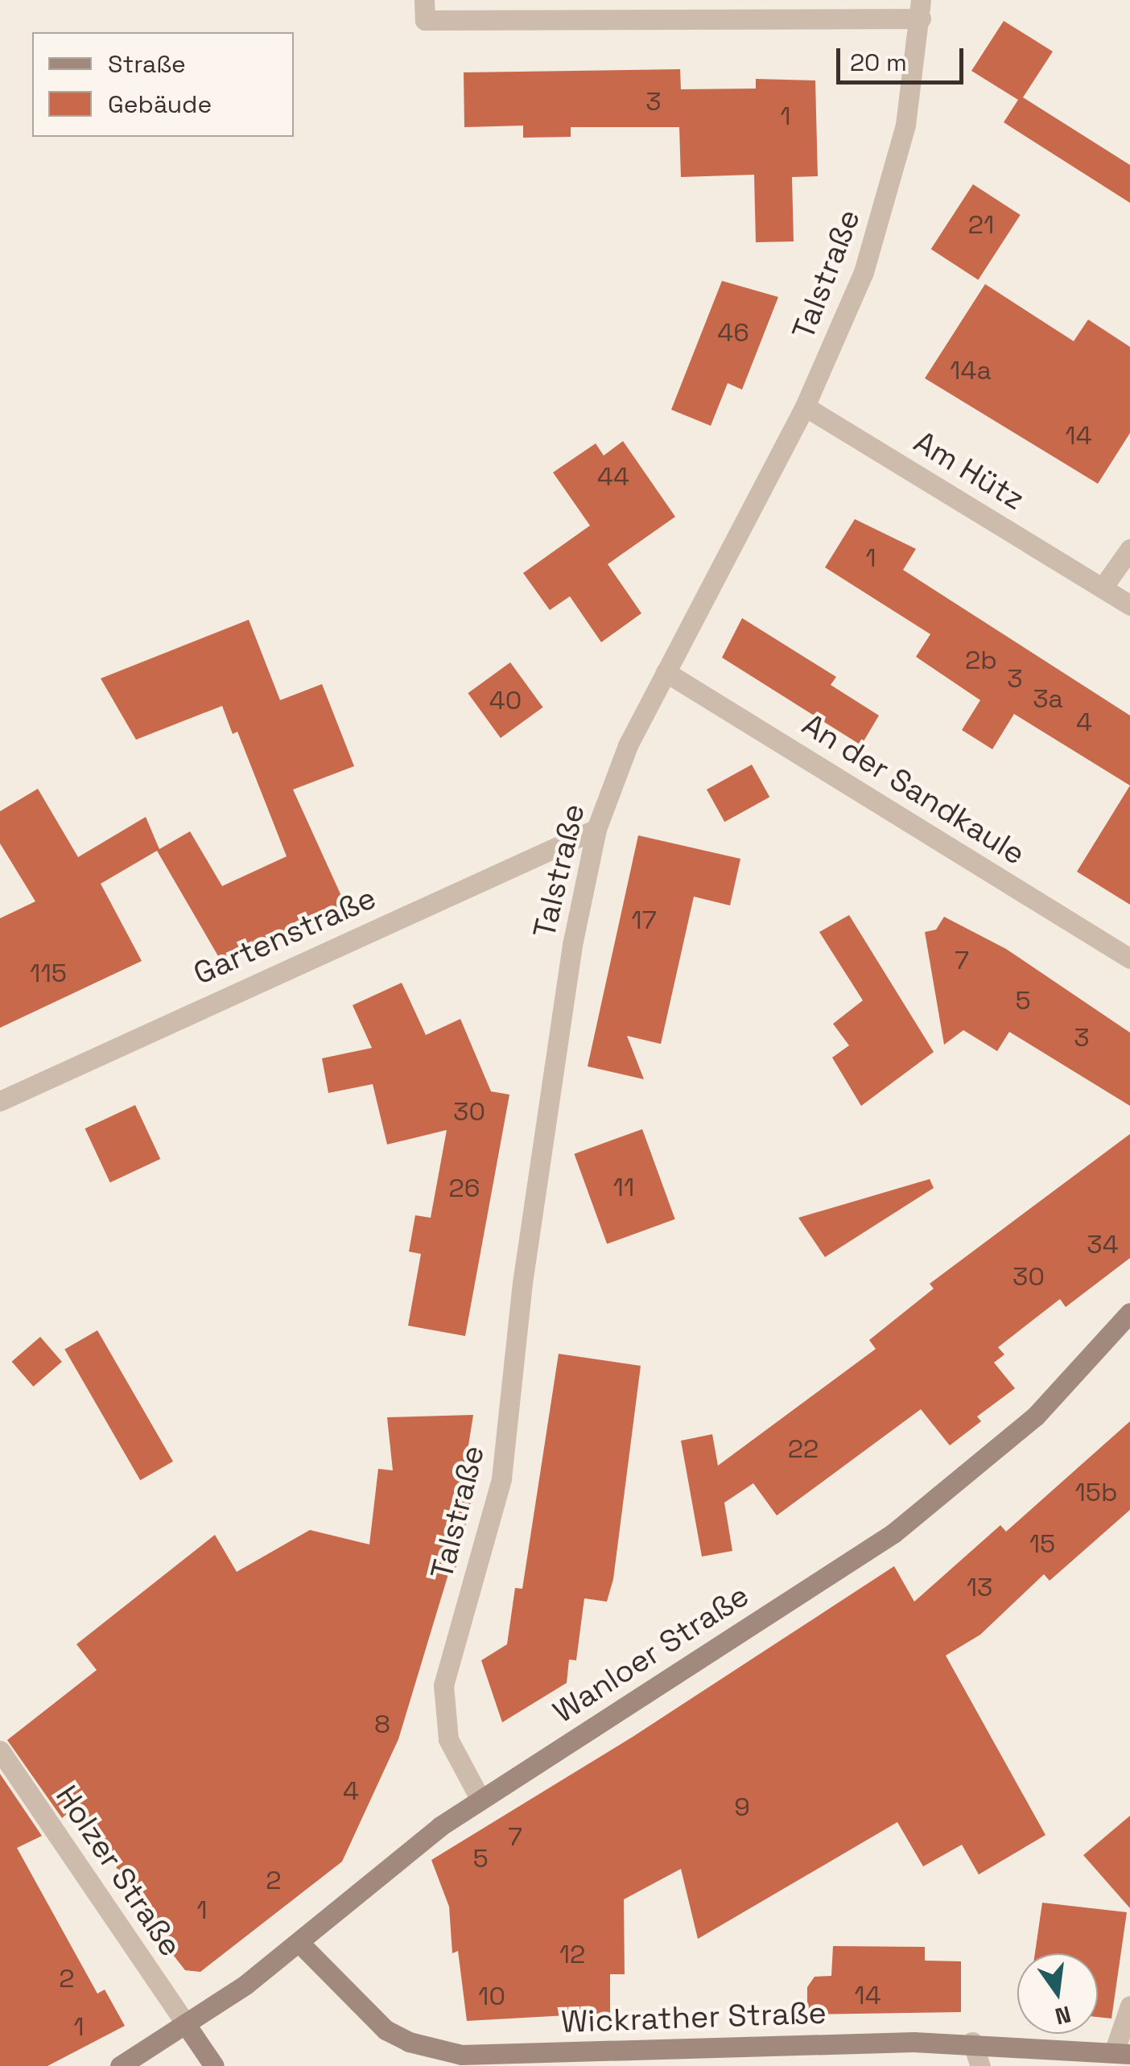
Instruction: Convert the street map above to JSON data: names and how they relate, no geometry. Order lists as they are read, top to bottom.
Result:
{
  "streets": {
    "street": [
      "Talstraße",
      "Am Hütz",
      "An der Sandkaule",
      "Gartenstraße",
      "Wanloer Straße",
      "Holzer Straße",
      "Wickrather Straße"
    ]
  },
  "crossings": [
    ["Talstraße", "Am Hütz"],
    ["Talstraße", "An der Sandkaule"],
    ["Talstraße", "Gartenstraße"],
    ["Talstraße", "Wanloer Straße"],
    ["Wanloer Straße", "Holzer Straße"],
    ["Wanloer Straße", "Wickrather Straße"]
  ],
  "house_numbers": [
    "3",
    "1",
    "21",
    "46",
    "14a",
    "14",
    "44",
    "1",
    "2b",
    "3",
    "3a",
    "40",
    "4",
    "17",
    "7",
    "115",
    "5",
    "3",
    "30",
    "11",
    "26",
    "34",
    "30",
    "22",
    "15b",
    "15",
    "13",
    "8",
    "4",
    "9",
    "7",
    "5",
    "2",
    "1",
    "12",
    "2",
    "14",
    "10",
    "1"
  ],
  "legend": ["Straße", "Gebäude"],
  "scale_bar": "20 m",
  "north": "bottom"
}
